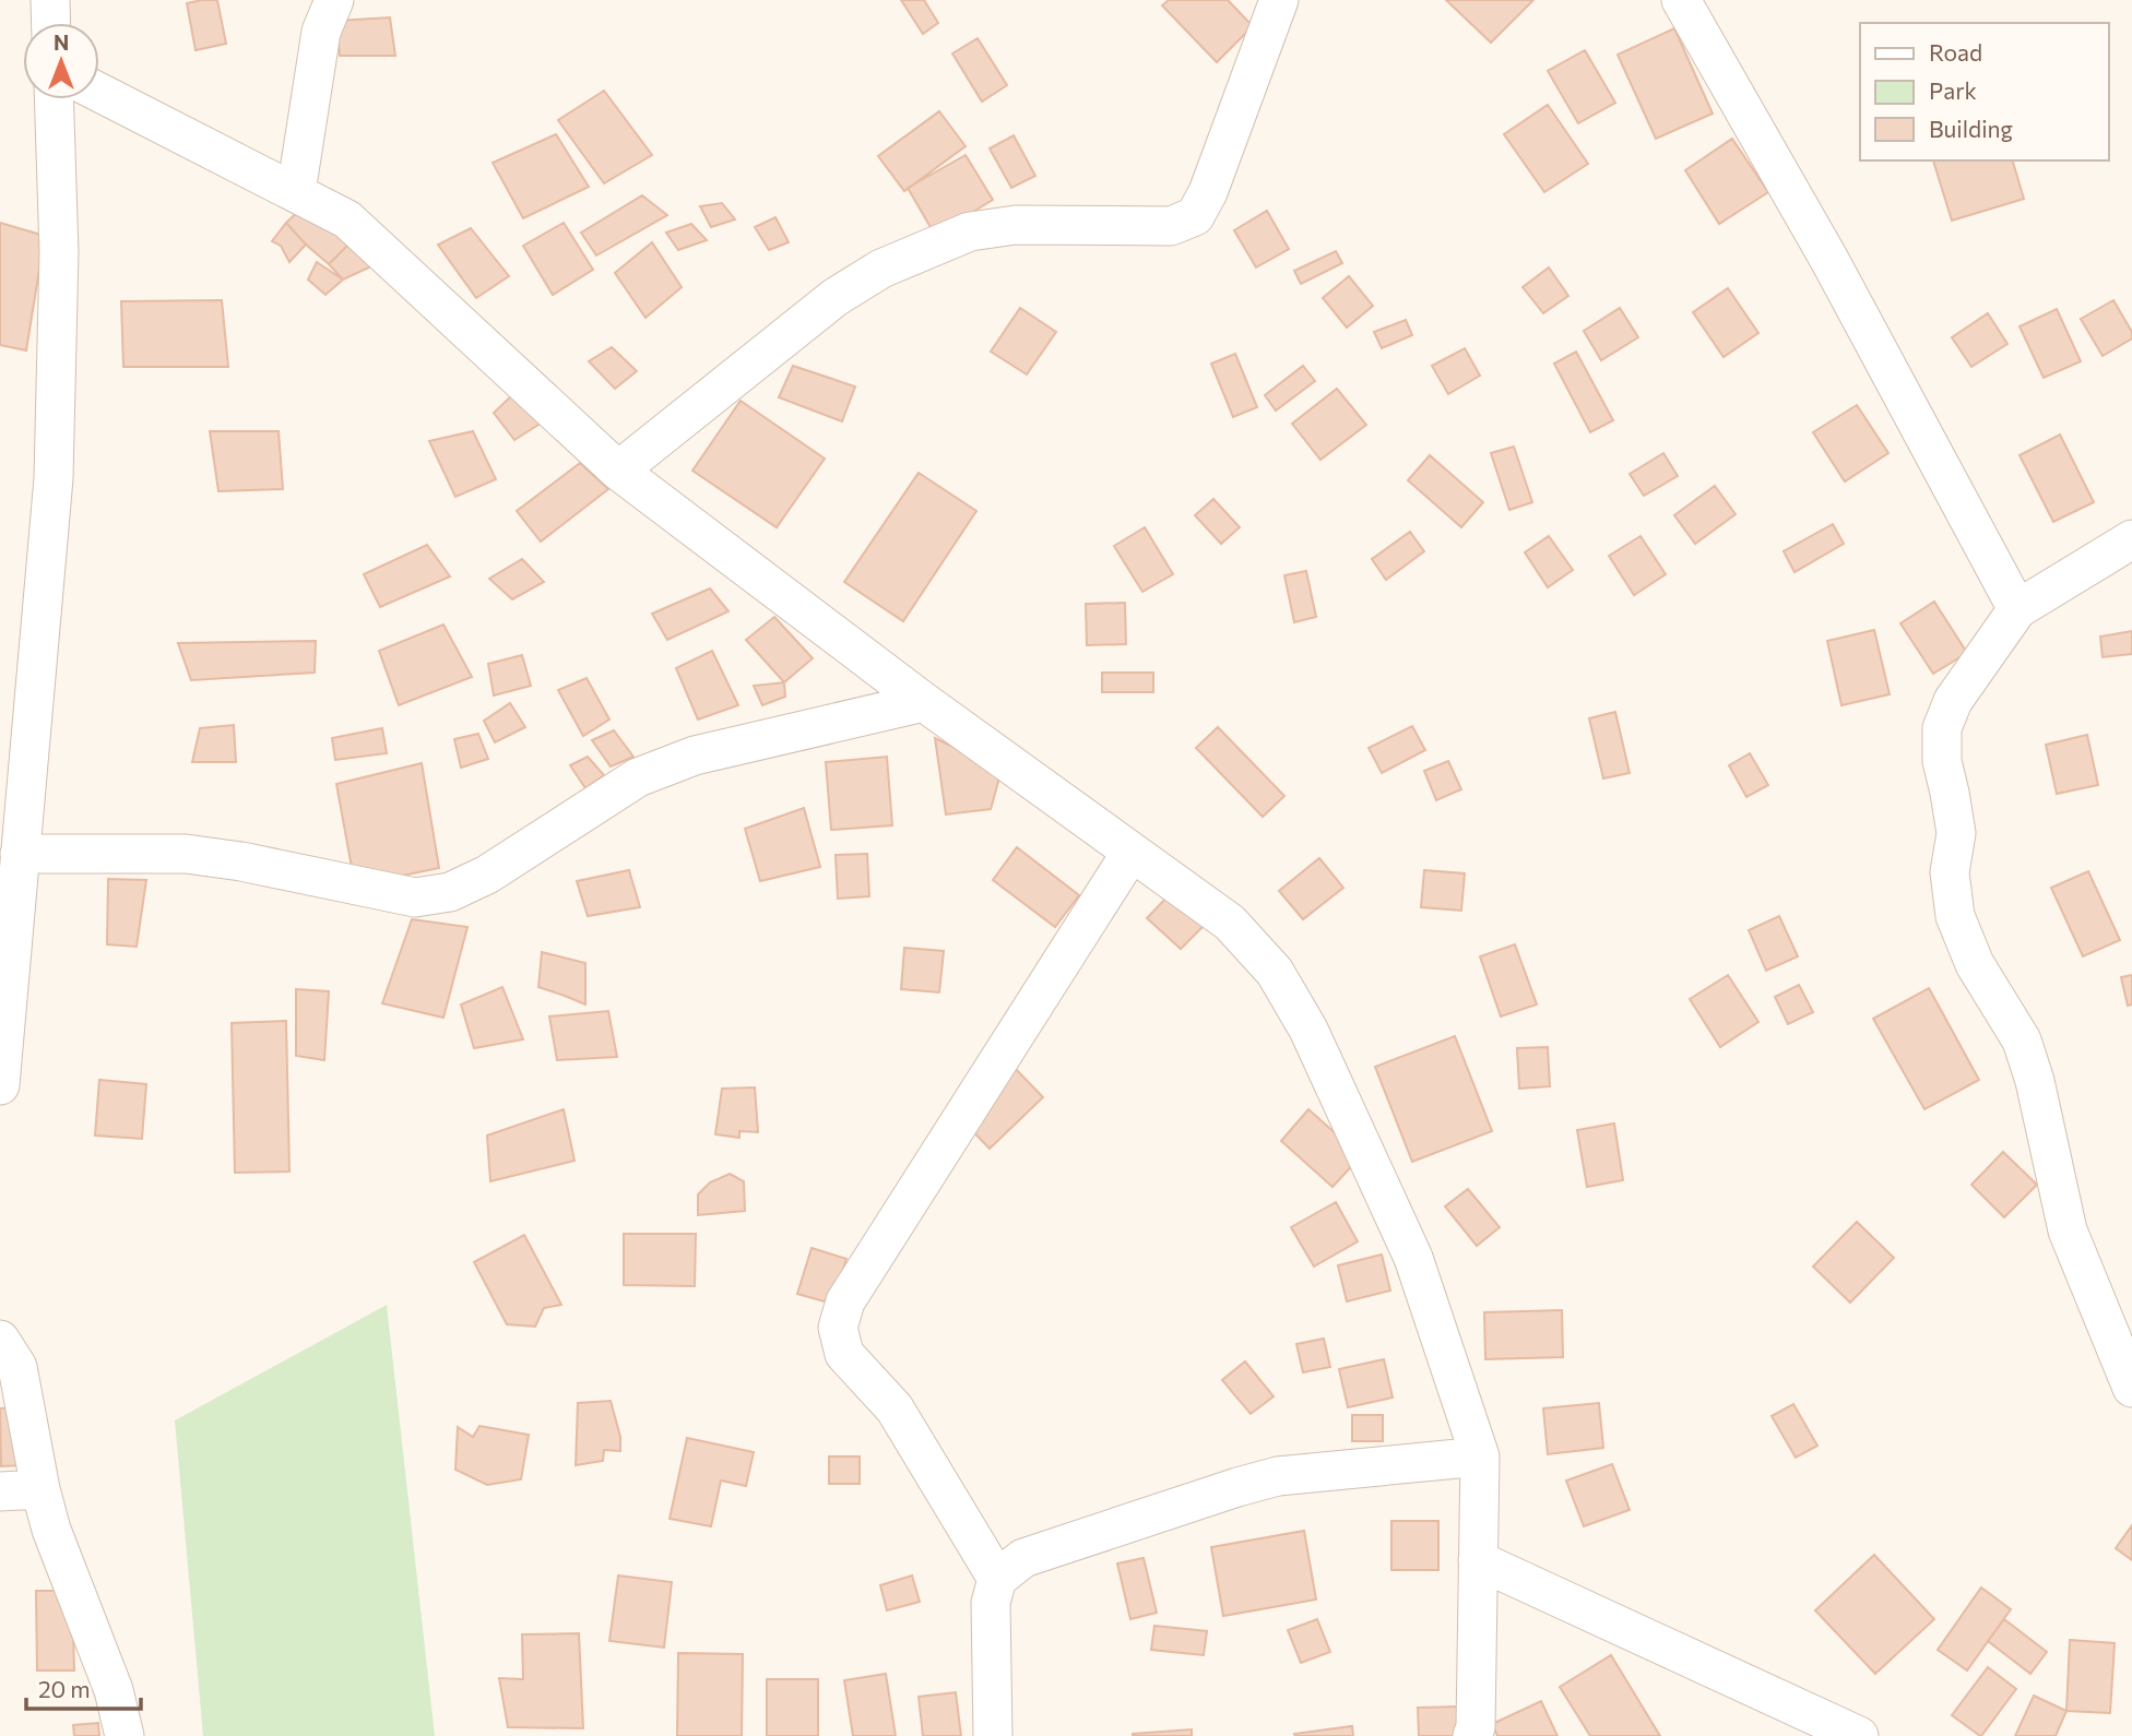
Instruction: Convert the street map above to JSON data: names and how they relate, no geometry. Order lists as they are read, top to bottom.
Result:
{
  "legend": ["Road", "Park", "Building"],
  "scale_bar": "20 m",
  "north": "top"
}
